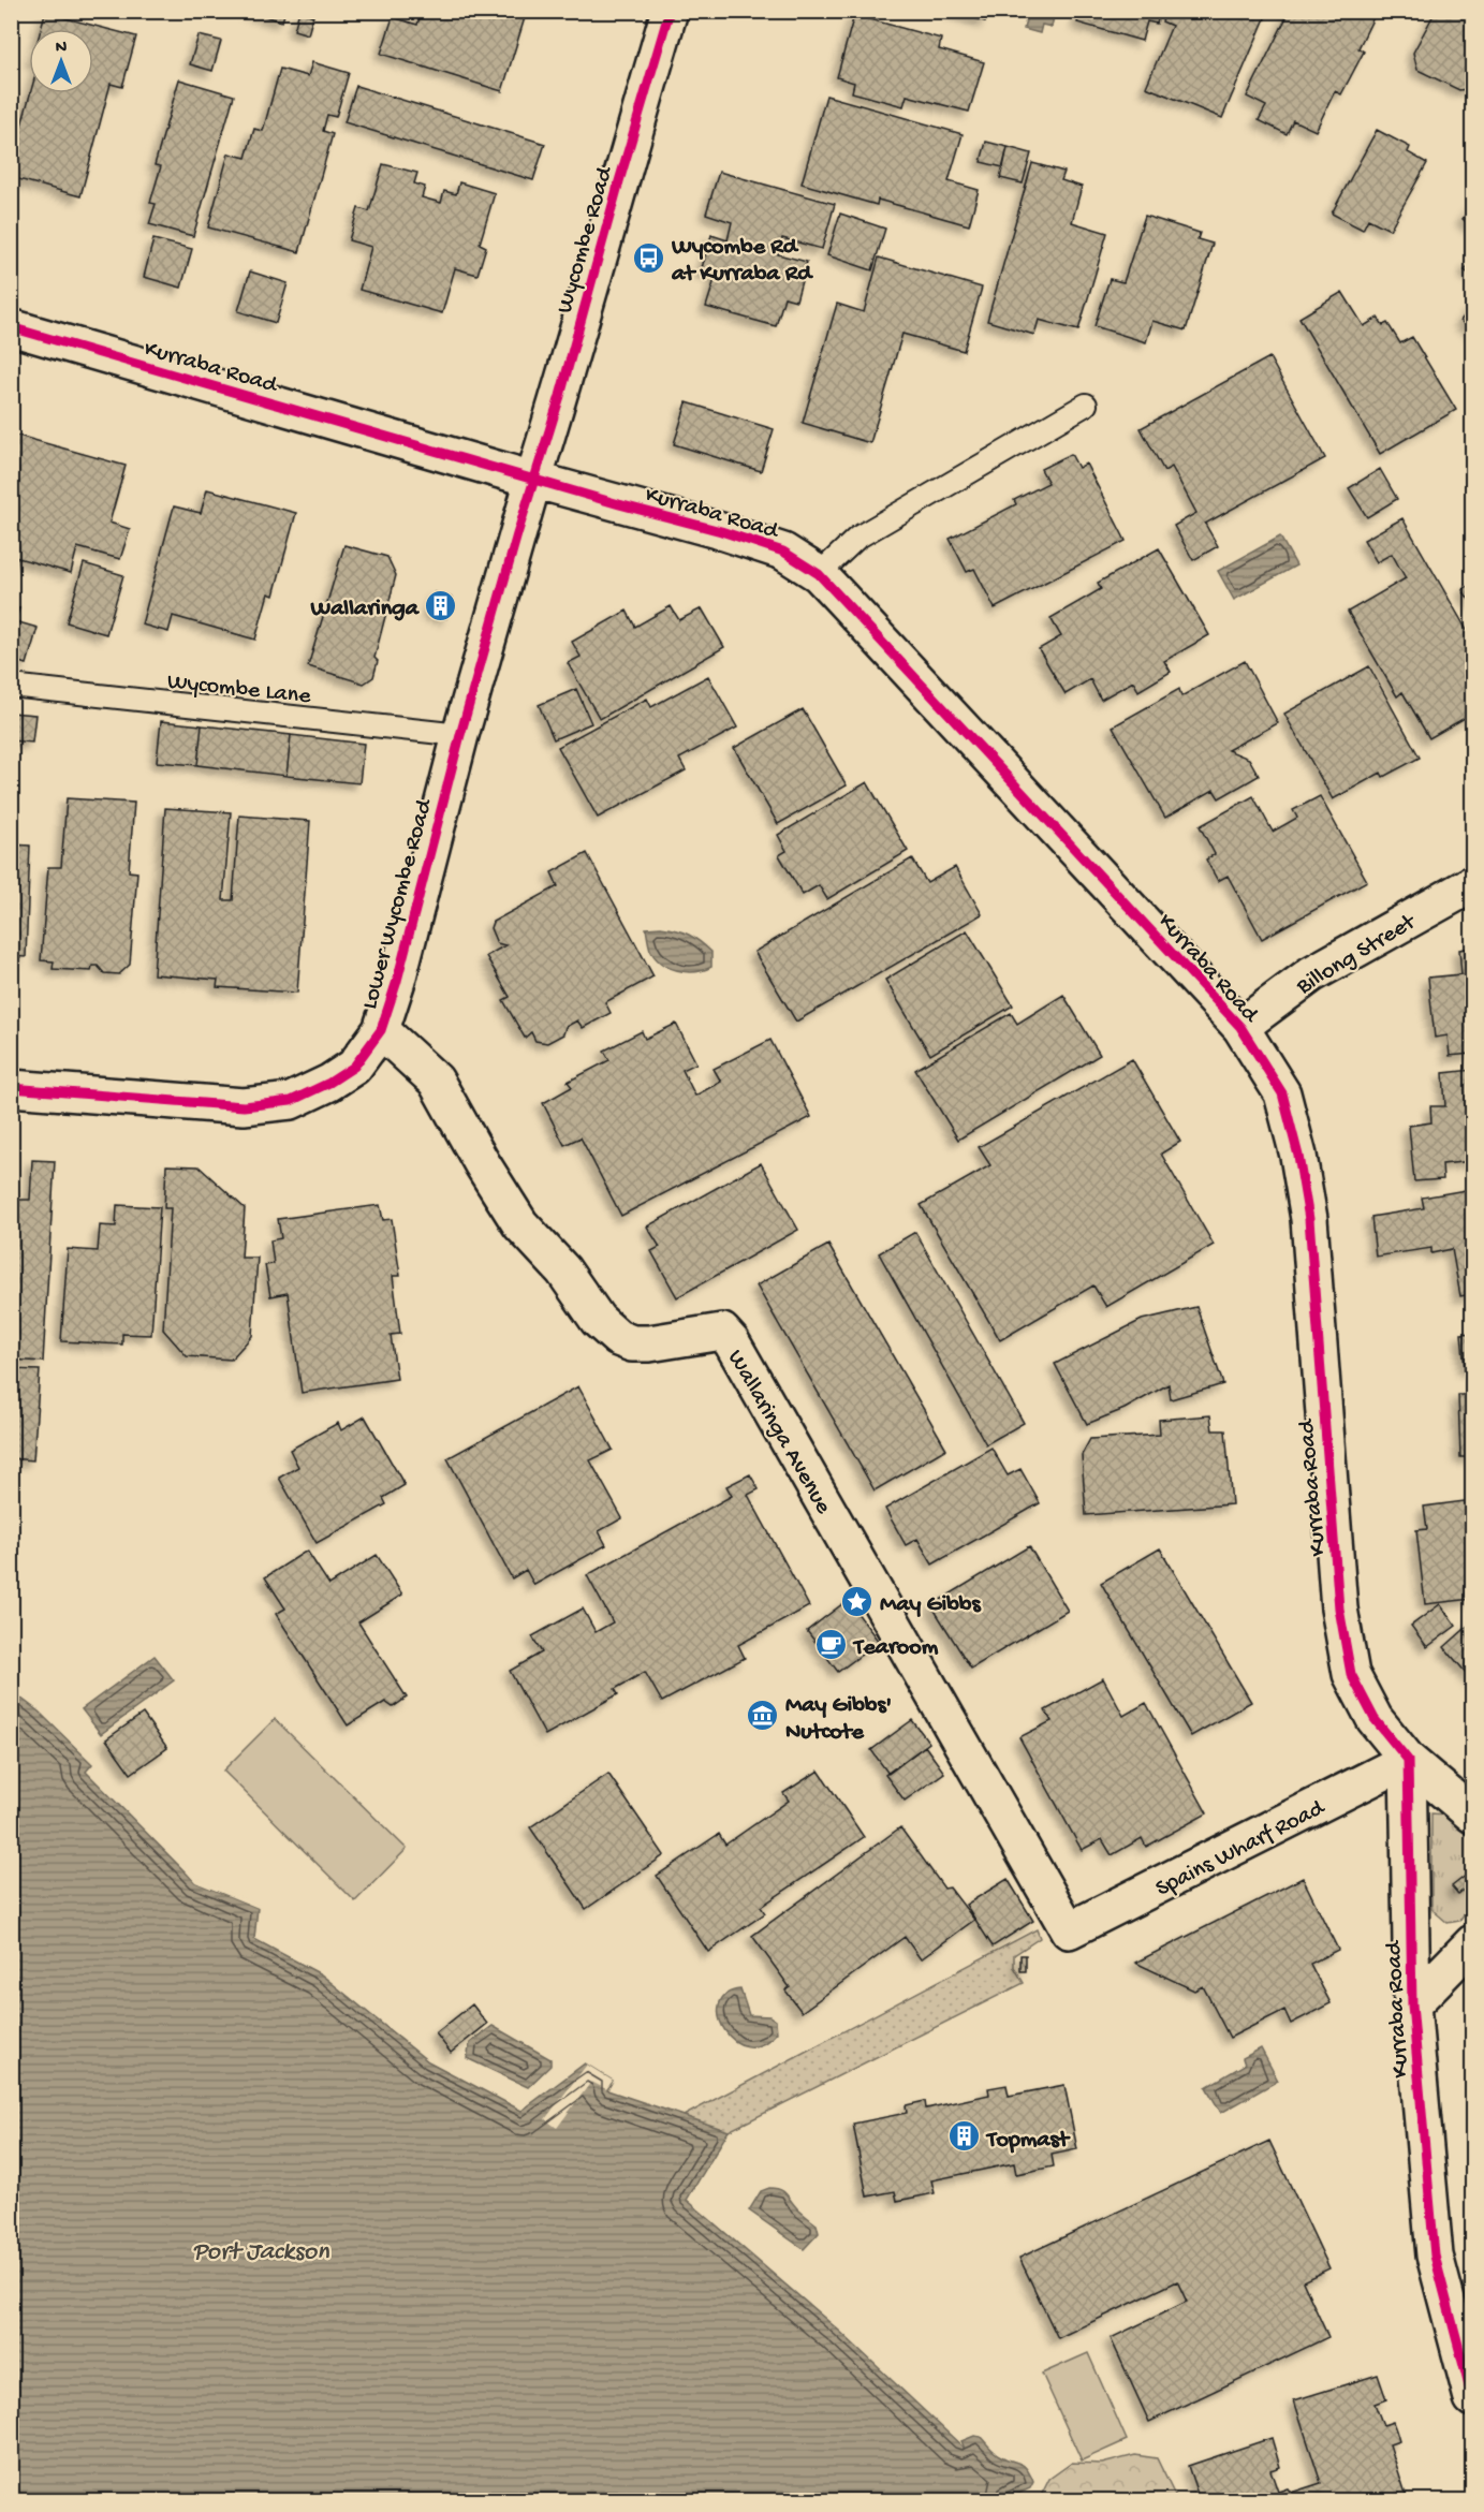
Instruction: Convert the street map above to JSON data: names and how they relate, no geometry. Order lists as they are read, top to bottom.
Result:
{
  "streets": {
    "street": [
      "Wycombe Road",
      "Kurraba Road",
      "Lower Wycombe Road",
      "Billong Street",
      "Wallaringa Avenue",
      "Spains Wharf Road"
    ],
    "lane": ["Wycombe Lane"]
  },
  "crossings": [
    ["Wycombe Road", "Kurraba Road"],
    ["Wycombe Road", "Lower Wycombe Road"],
    ["Kurraba Road", "Lower Wycombe Road"],
    ["Kurraba Road", "Billong Street"],
    ["Kurraba Road", "Spains Wharf Road"],
    ["Wycombe Lane", "Lower Wycombe Road"],
    ["Lower Wycombe Road", "Wallaringa Avenue"],
    ["Wallaringa Avenue", "Spains Wharf Road"]
  ],
  "water": ["Port Jackson"],
  "places": {
    "bus stop": ["Wycombe Rd at Kurraba Rd"],
    "building": ["Wallaringa", "Topmast"],
    "place": ["May Gibbs"],
    "cafe": ["Tearoom"],
    "museum": ["May Gibbs' Nutcote"]
  },
  "north": "top"
}
